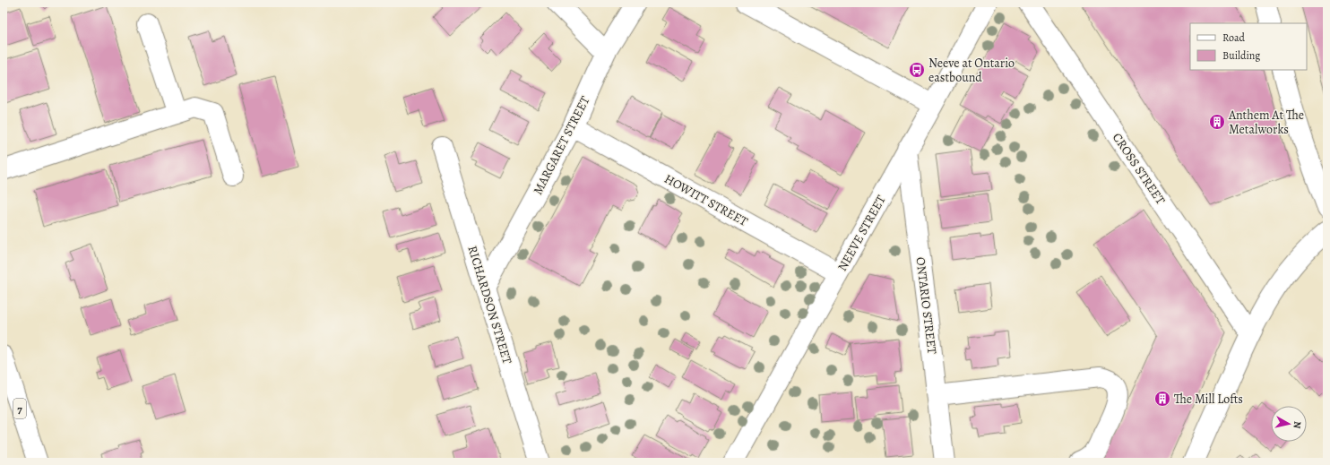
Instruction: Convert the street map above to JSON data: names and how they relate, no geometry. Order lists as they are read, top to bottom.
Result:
{
  "streets": {
    "street": [
      "MARGARET STREET",
      "CROSS STREET",
      "HOWITT STREET",
      "NEEVE STREET",
      "RICHARDSON STREET",
      "ONTARIO STREET",
      "7"
    ]
  },
  "crossings": [
    ["MARGARET STREET", "HOWITT STREET"],
    ["MARGARET STREET", "RICHARDSON STREET"],
    ["HOWITT STREET", "NEEVE STREET"],
    ["NEEVE STREET", "ONTARIO STREET"]
  ],
  "places": {
    "bus stop": ["Neeve at Ontario eastbound"],
    "building": ["Anthem At The Metalworks", "The Mill Lofts"]
  },
  "legend": ["Road", "Building"],
  "north": "right"
}
